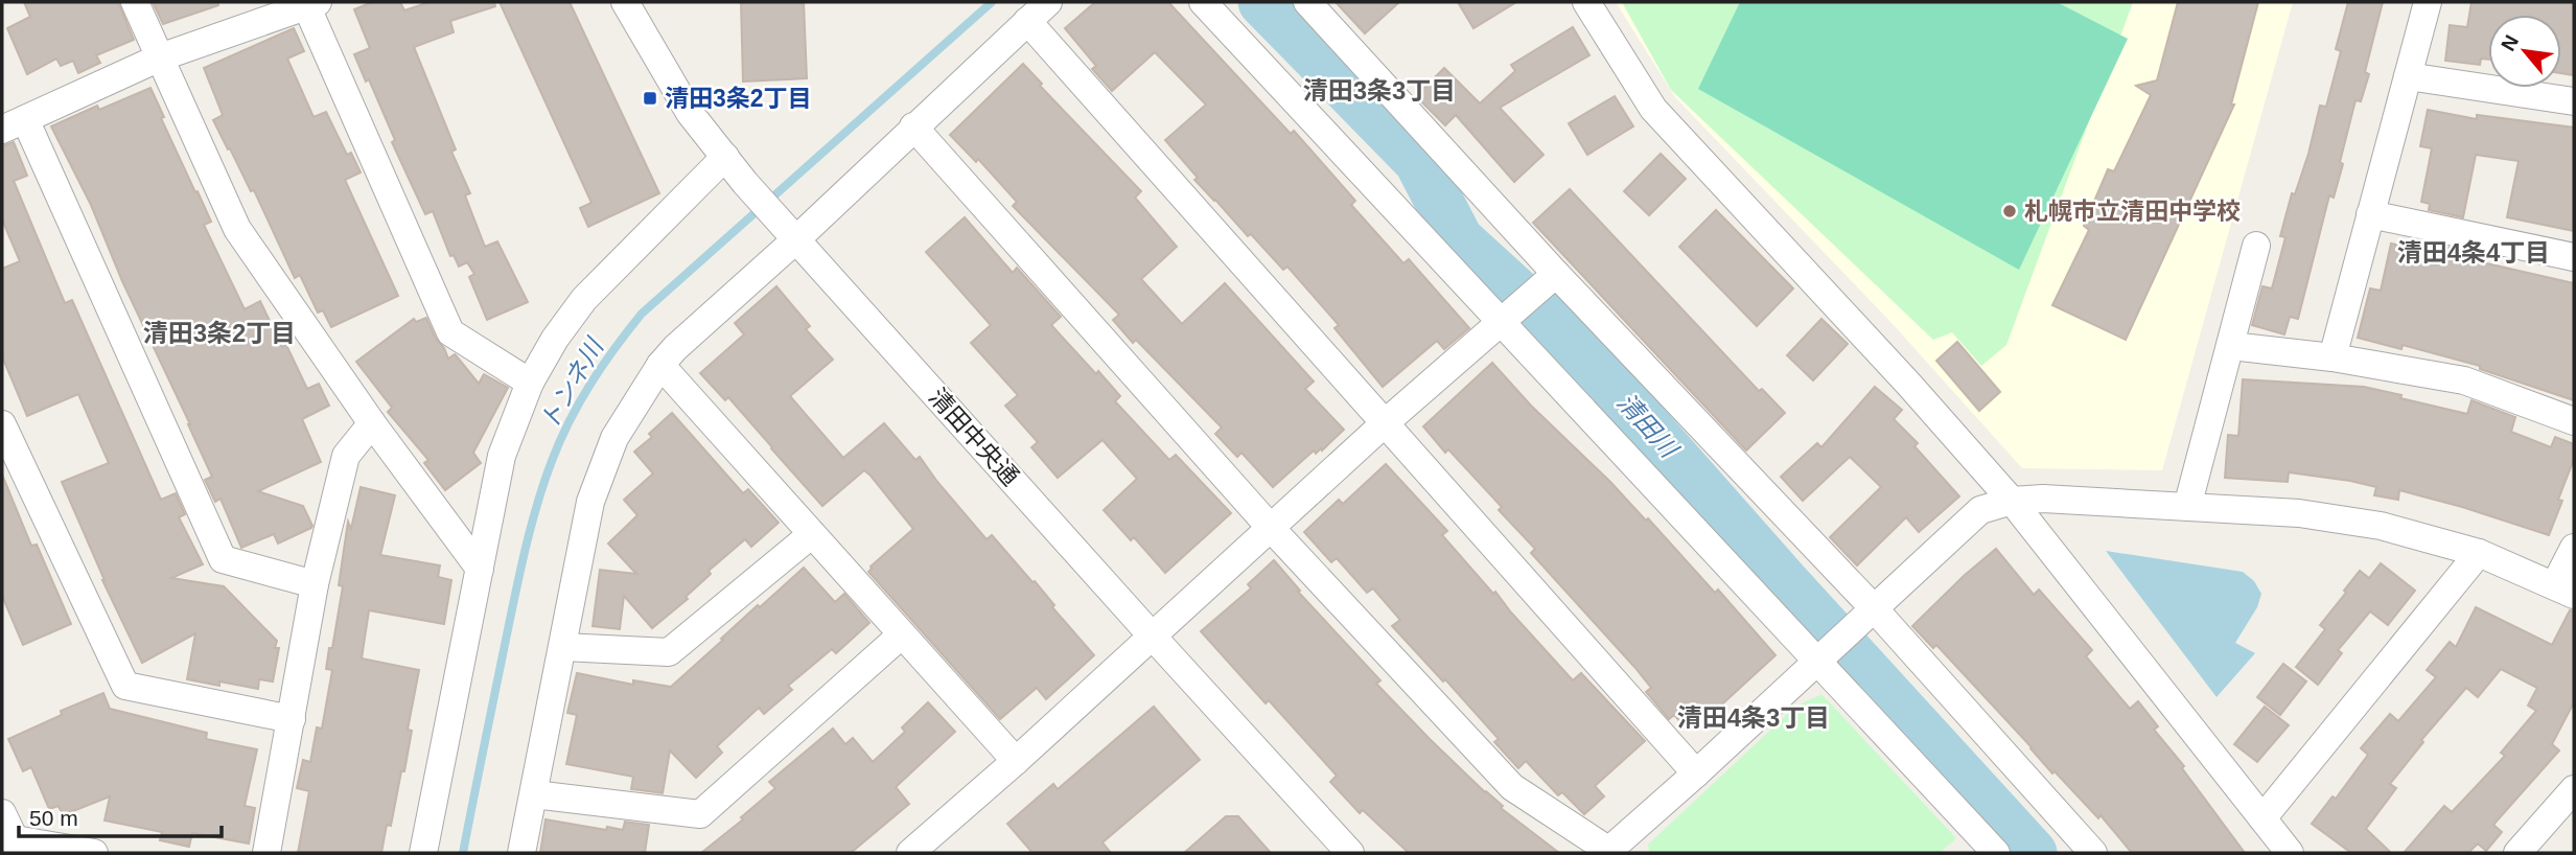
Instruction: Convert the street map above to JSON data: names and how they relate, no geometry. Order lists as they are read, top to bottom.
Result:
{
  "streets": {
    "street": ["清田中央通"]
  },
  "districts": [
    "清田3条3丁目",
    "清田4条4丁目",
    "清田3条2丁目",
    "清田4条3丁目"
  ],
  "water": ["トンネ川", "清田川"],
  "places": {
    "transit": ["清田3条2丁目"],
    "other": ["札幌市立清田中学校"]
  },
  "scale_bar": "50 m",
  "north": "top left"
}
